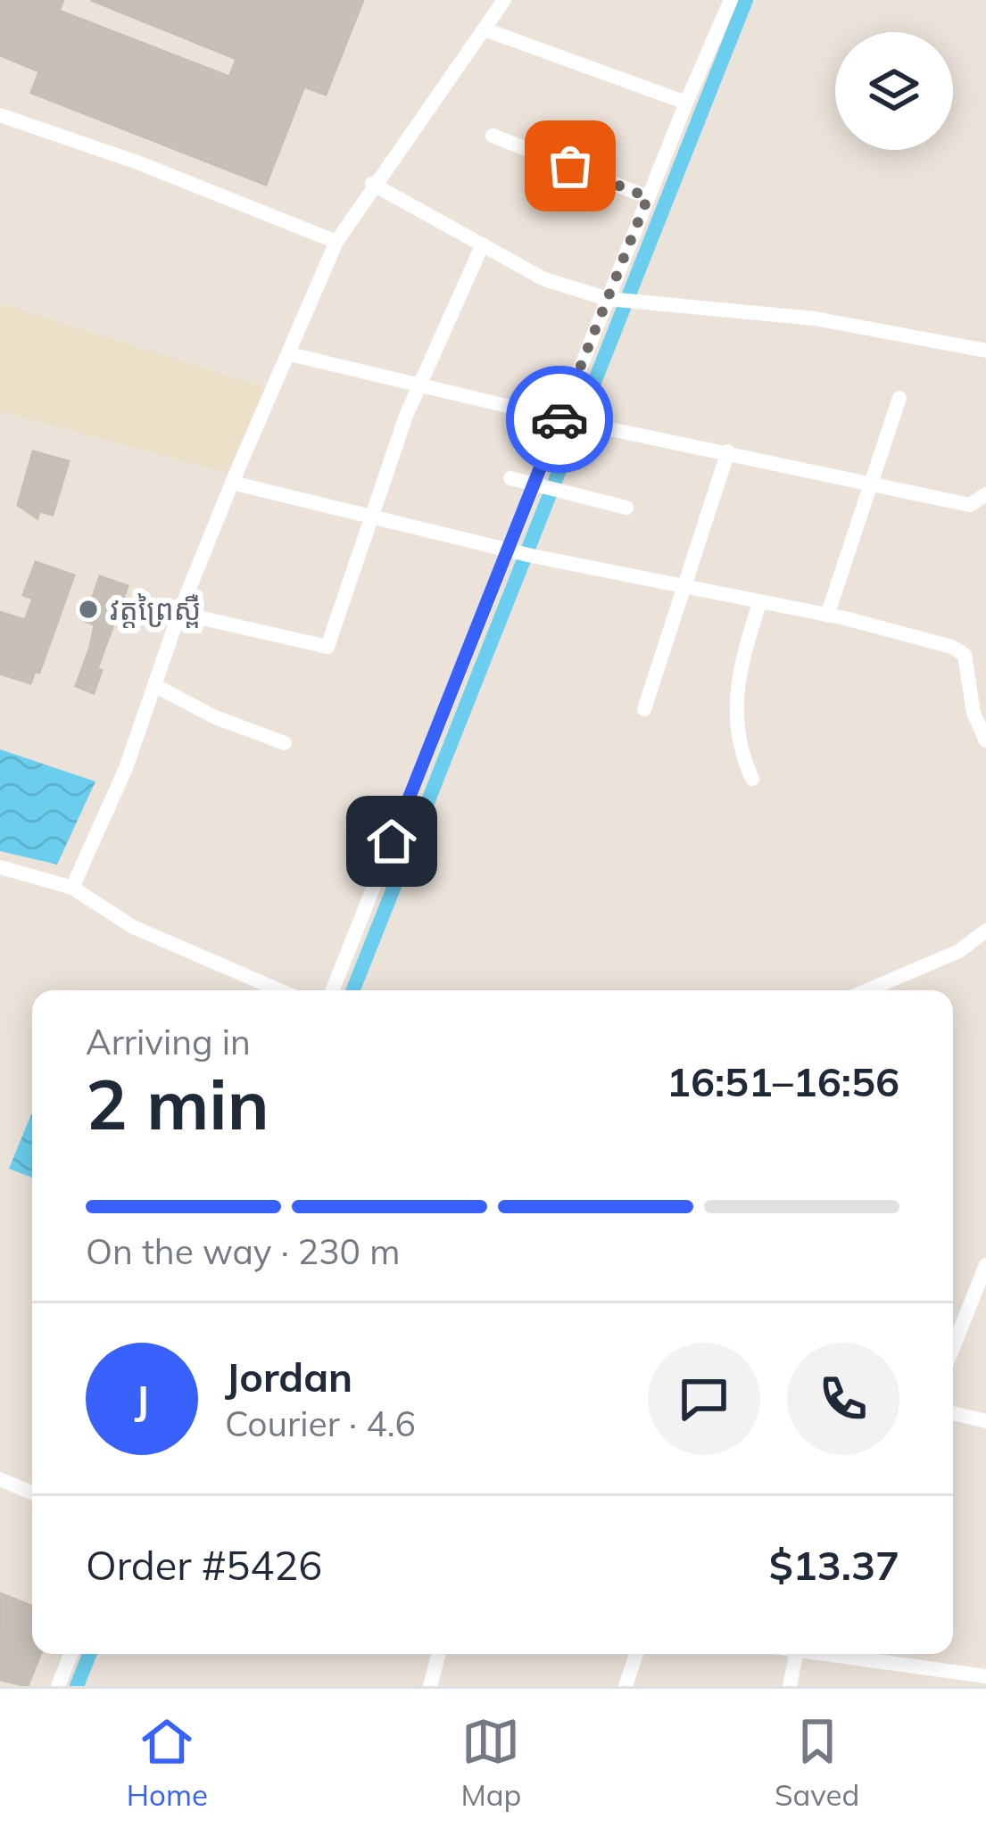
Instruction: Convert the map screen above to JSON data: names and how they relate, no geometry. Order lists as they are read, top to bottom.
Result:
{
  "places": ["វត្តព្រៃស្ពឺ"],
  "page": {
    "heading": ["2 min", "Arriving in", "16:51–16:56"],
    "panel": [
      "Jordan",
      "Courier · 4.6",
      "Order #5426",
      "$13.37"
    ],
    "bar": "On the way · 230 m",
    "round": "J",
    "tabs": ["Home", "Map", "Saved"]
  }
}
